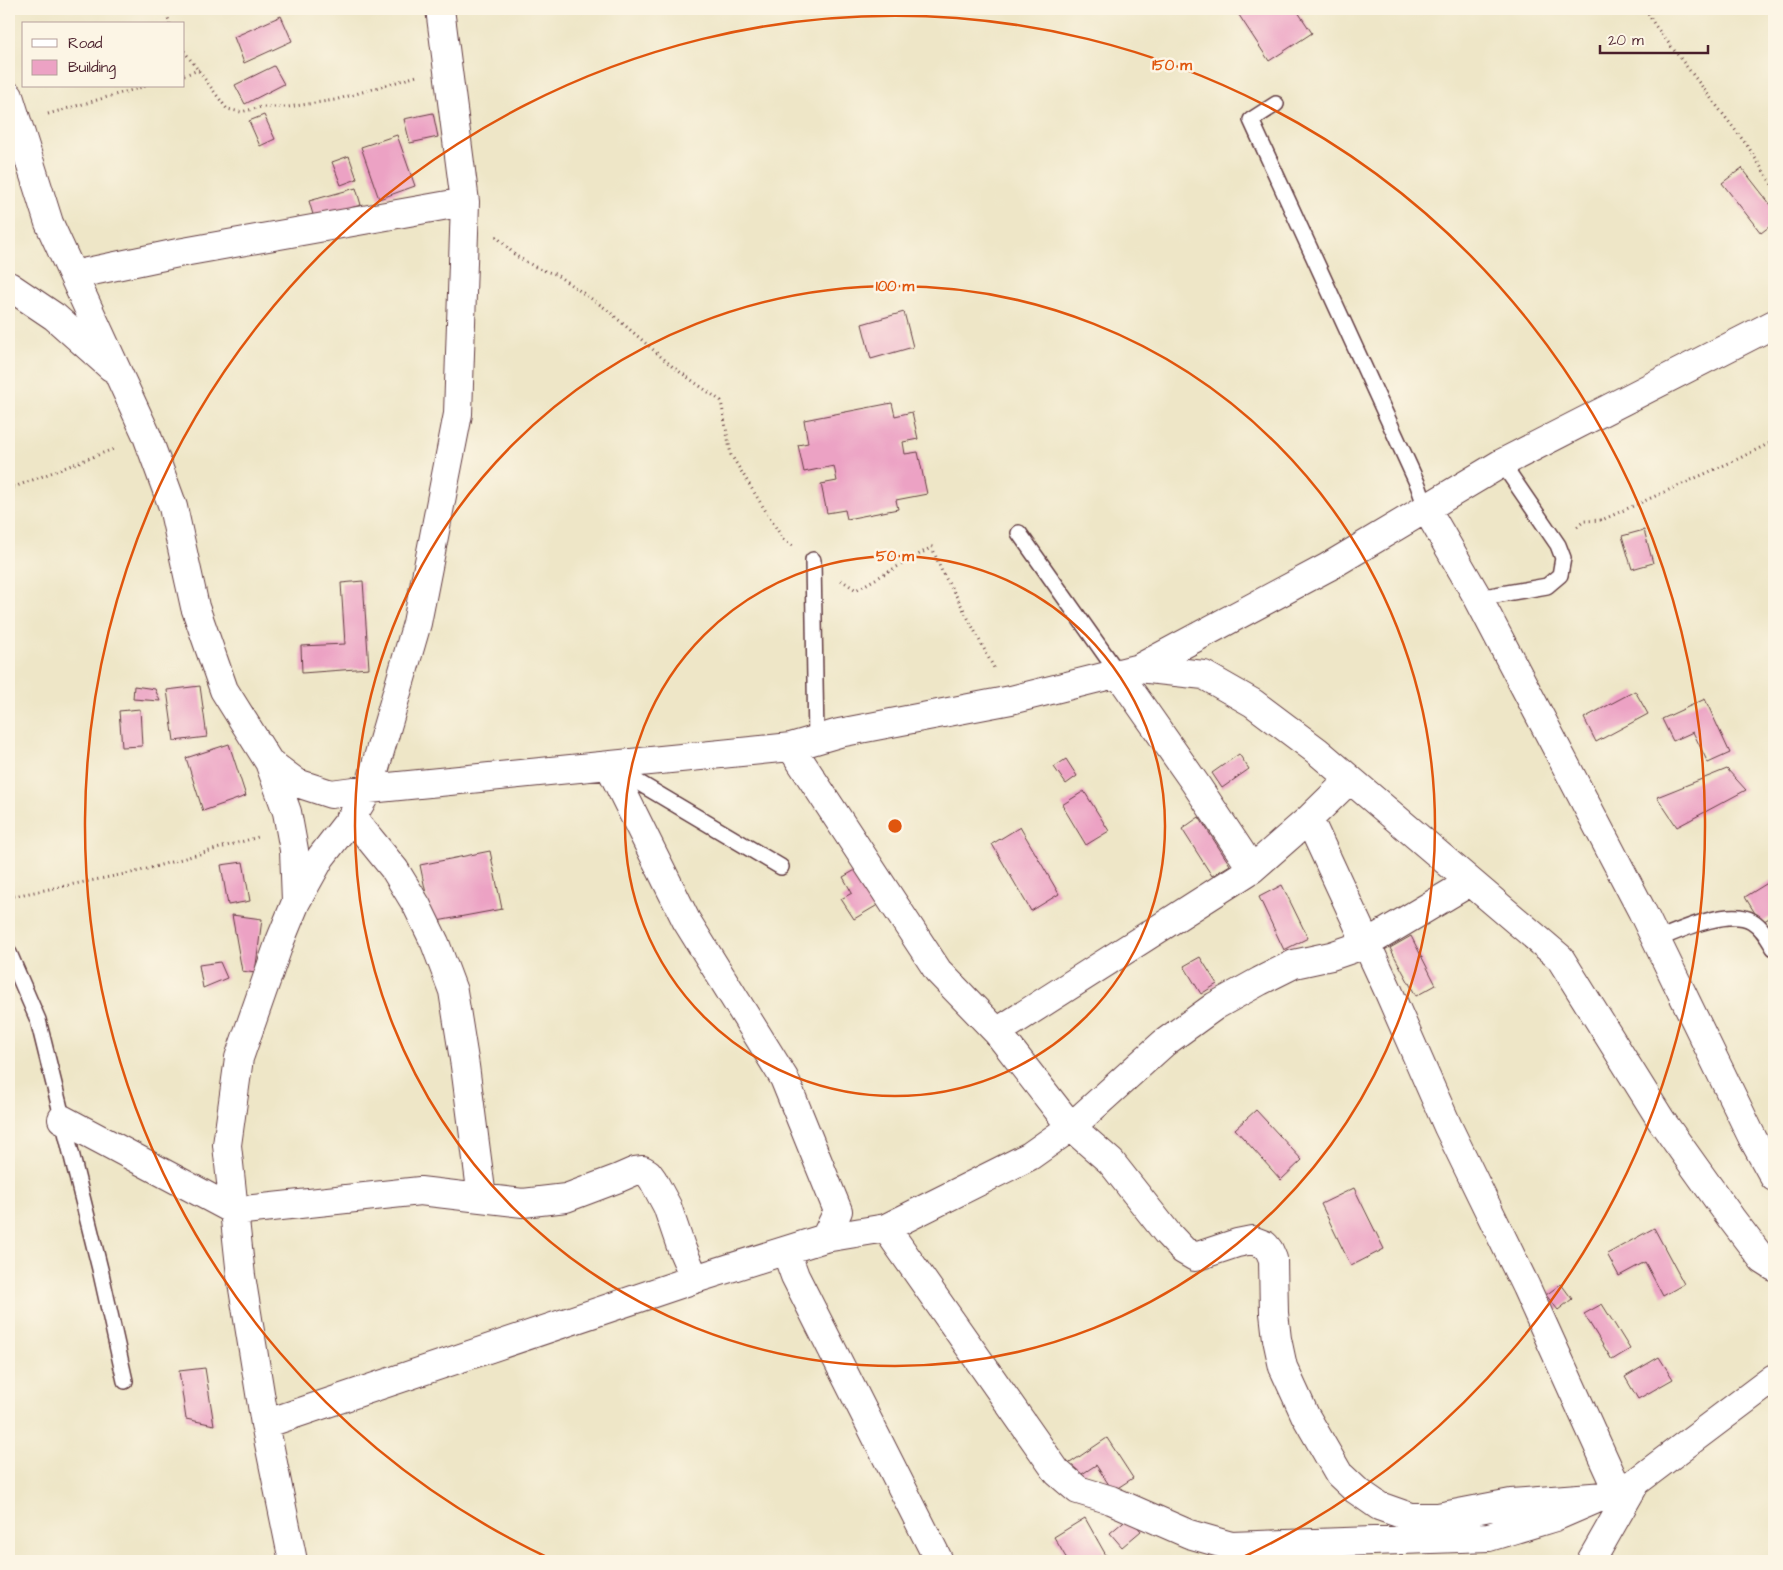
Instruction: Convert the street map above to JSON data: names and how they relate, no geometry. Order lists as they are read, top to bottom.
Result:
{
  "legend": ["Road", "Building"],
  "scale_bar": "20 m",
  "rings": ["150 m", "100 m", "50 m"]
}
